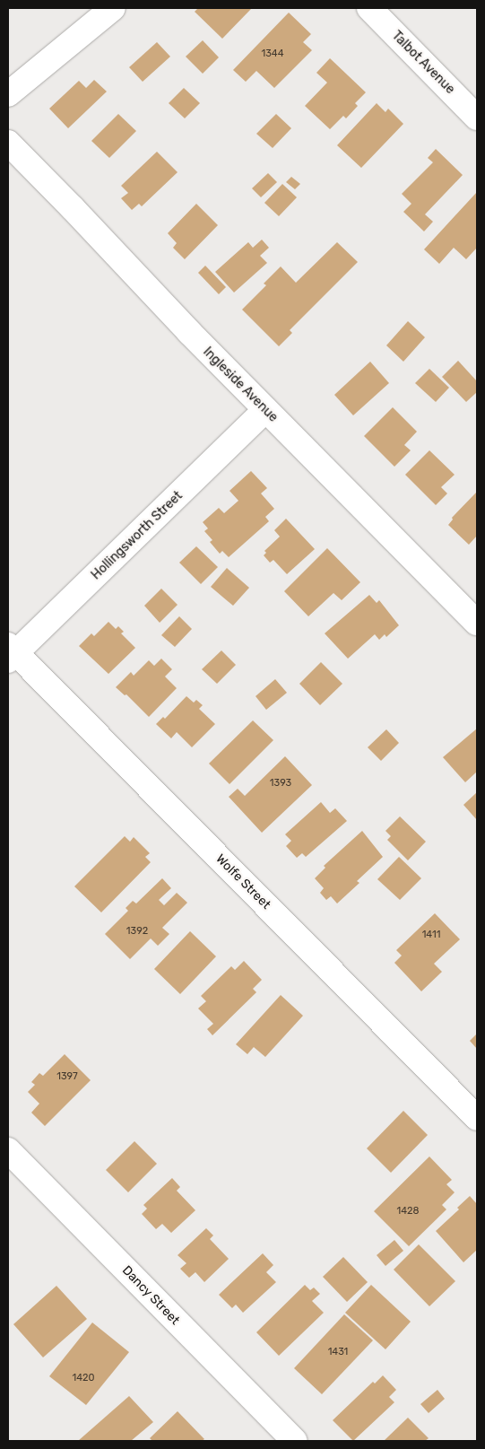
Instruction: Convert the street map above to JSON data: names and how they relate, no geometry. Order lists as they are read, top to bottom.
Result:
{
  "streets": {
    "street": [
      "Talbot Avenue",
      "Ingleside Avenue",
      "Hollingsworth Street",
      "Wolfe Street",
      "Dancy Street"
    ]
  },
  "crossings": [
    ["Ingleside Avenue", "Hollingsworth Street"],
    ["Hollingsworth Street", "Wolfe Street"]
  ],
  "house_numbers": [
    "1344",
    "1393",
    "1392",
    "1411",
    "1397",
    "1428",
    "1431",
    "1420"
  ]
}
